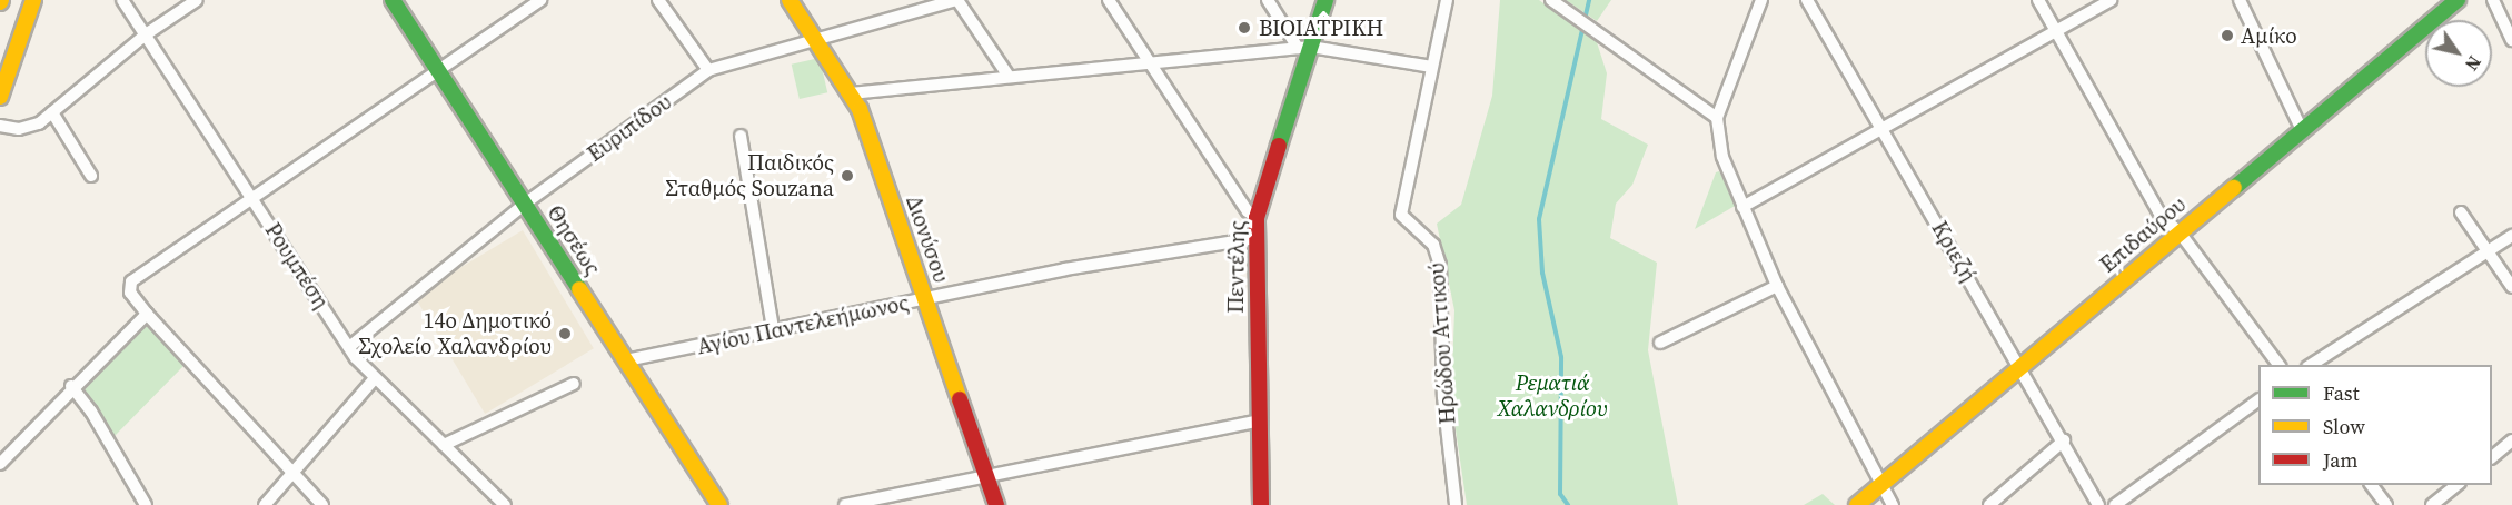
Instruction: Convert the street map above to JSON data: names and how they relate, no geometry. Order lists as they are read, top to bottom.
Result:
{
  "streets": {
    "street": [
      "Ευριπίδου",
      "Επιδαύρου",
      "Διονύσου",
      "Θησέως",
      "Κριεζή",
      "Ρουμπέση",
      "Πεντέλης",
      "Αγίου Παντελεήμωνος",
      "Ηρώδου Αττικού"
    ]
  },
  "crossings": [
    ["Ευριπίδου", "Διονύσου"],
    ["Ευριπίδου", "Θησέως"],
    ["Ευριπίδου", "Ρουμπέση"],
    ["Επιδαύρου", "Κριεζή"],
    ["Διονύσου", "Αγίου Παντελεήμωνος"],
    ["Θησέως", "Αγίου Παντελεήμωνος"],
    ["Πεντέλης", "Αγίου Παντελεήμωνος"]
  ],
  "parks": ["Ρεματιά Χαλανδρίου"],
  "places": [
    "ΒΙΟΙΑΤΡΙΚΗ",
    "Αμίκο",
    "Παιδικός Σταθμός Souzana",
    "14ο Δημοτικό Σχολείο Χαλανδρίου"
  ],
  "legend": ["Fast", "Slow", "Jam"],
  "north": "bottom right"
}
